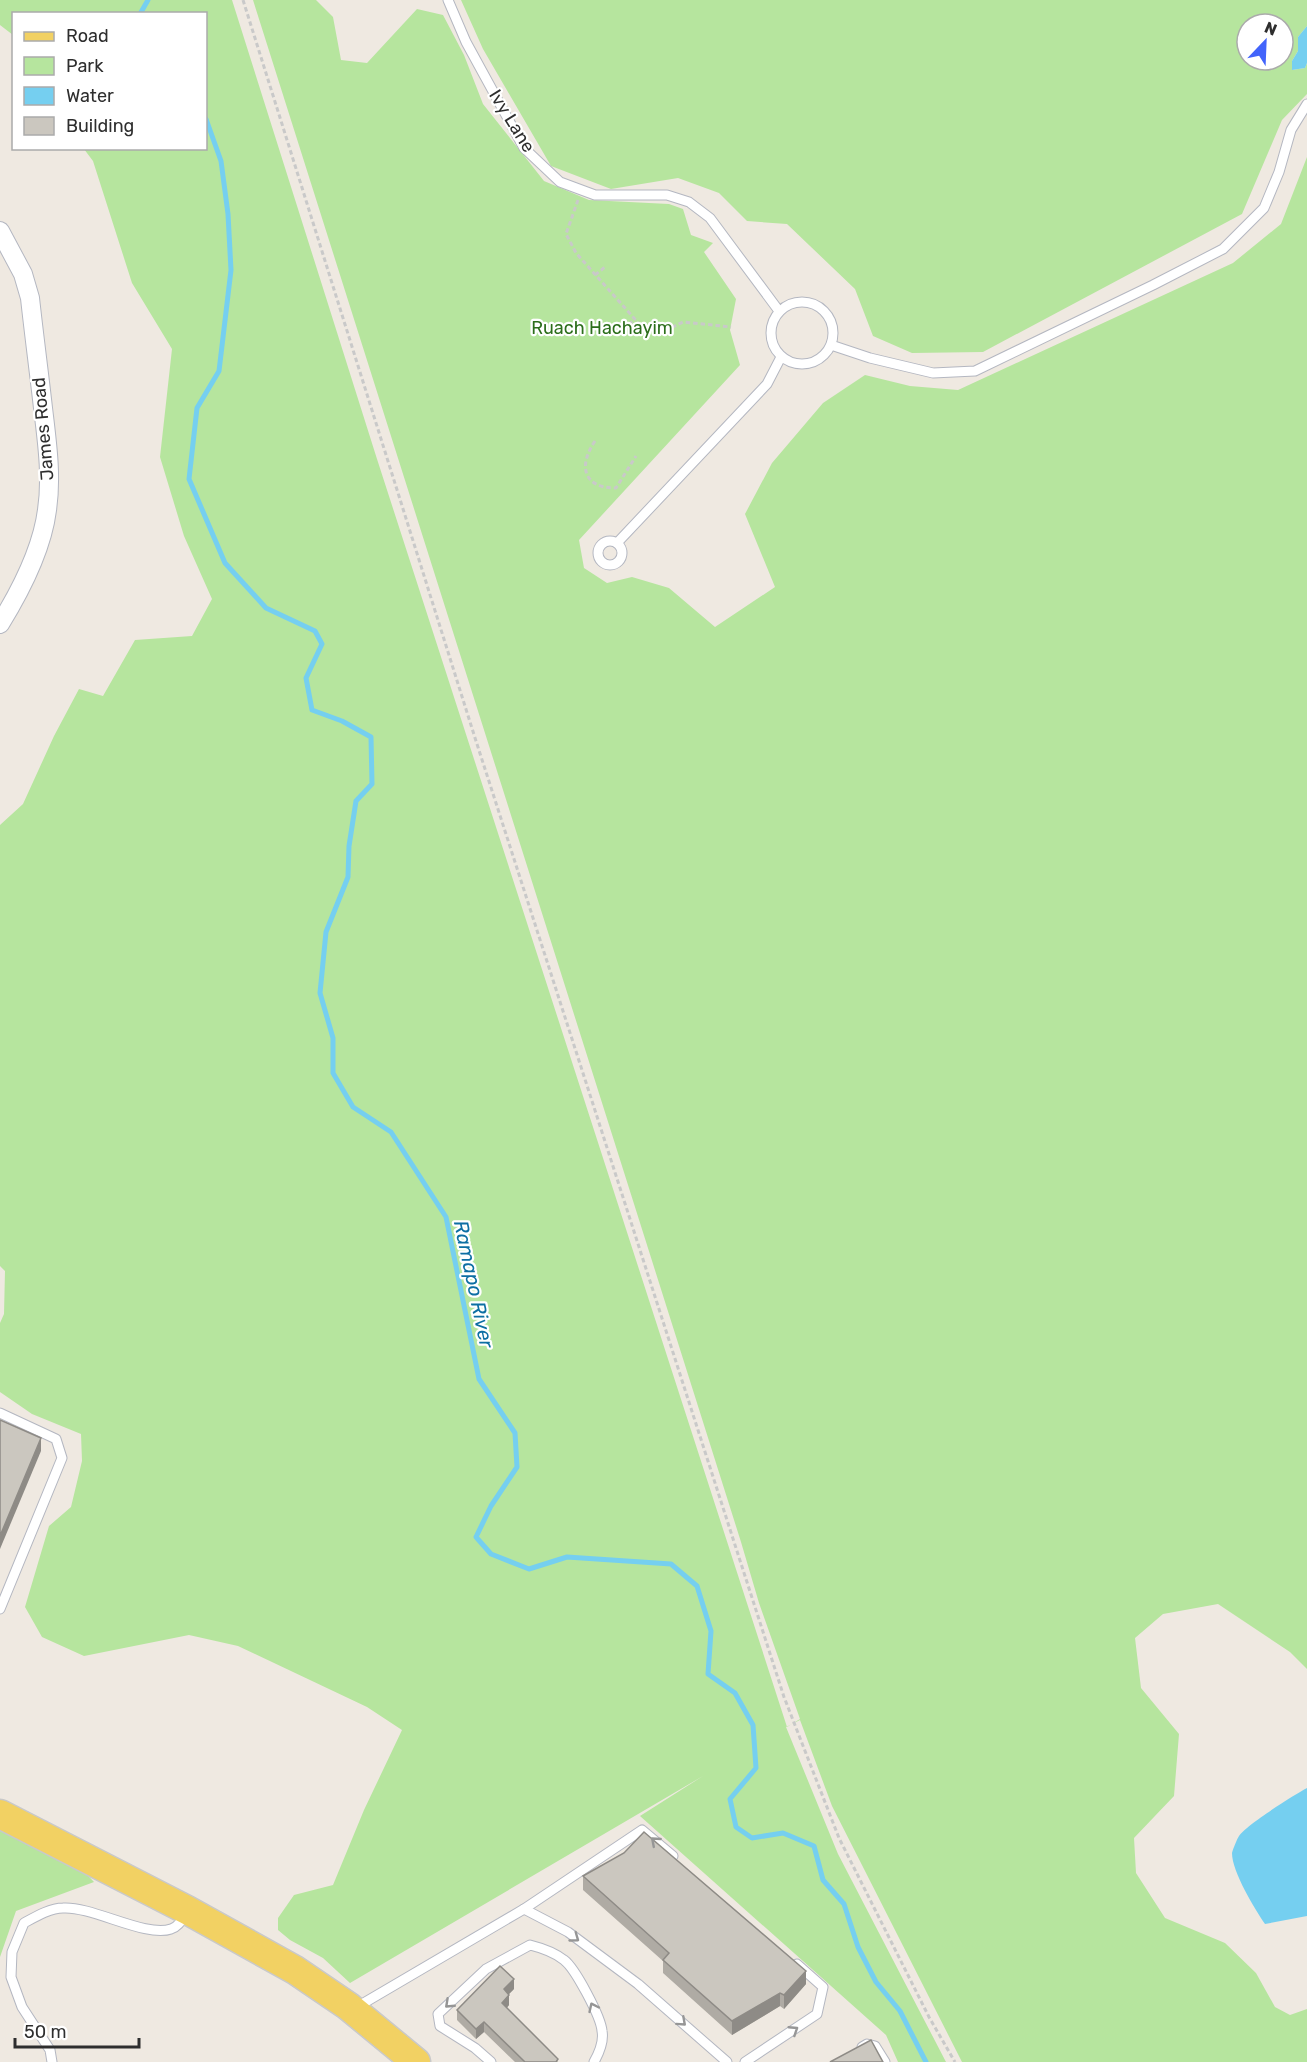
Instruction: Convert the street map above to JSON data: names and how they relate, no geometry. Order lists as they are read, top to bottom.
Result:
{
  "streets": {
    "street": ["James Road"],
    "lane": ["Ivy Lane"]
  },
  "water": ["Ramapo River"],
  "parks": ["Ruach Hachayim"],
  "legend": [
    "Road",
    "Park",
    "Water",
    "Building"
  ],
  "scale_bar": "50 m",
  "north": "top right"
}
